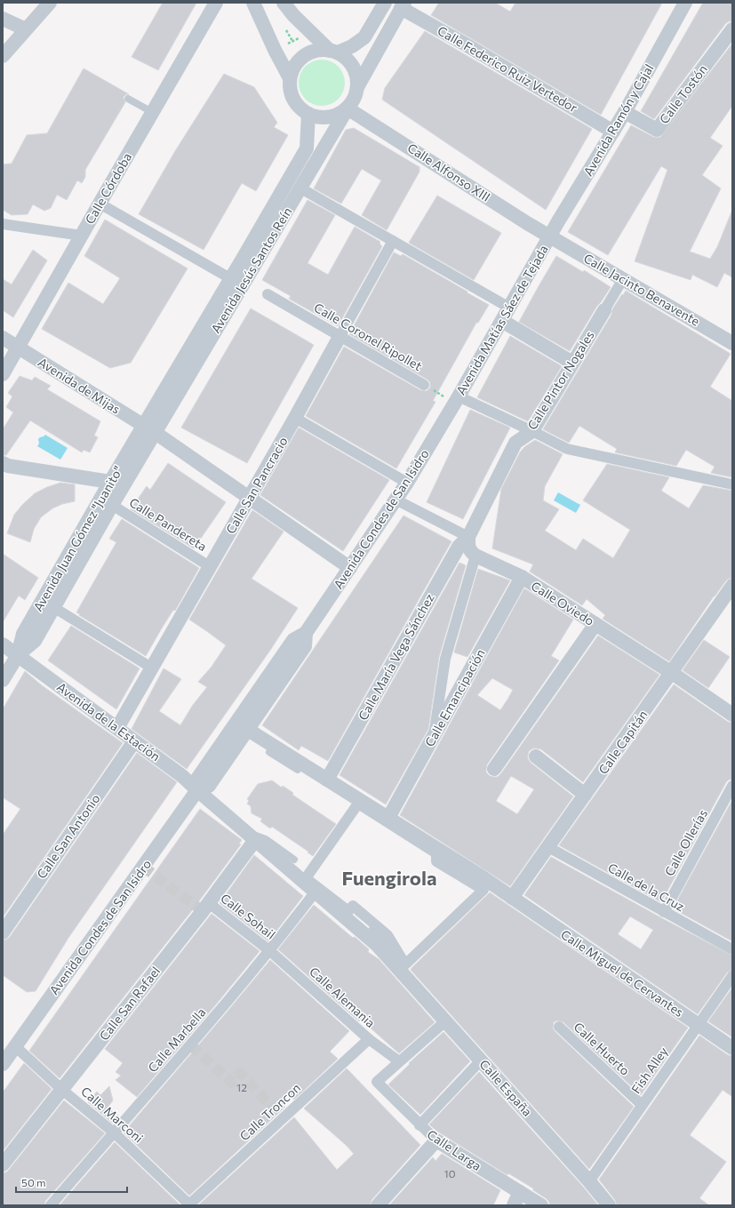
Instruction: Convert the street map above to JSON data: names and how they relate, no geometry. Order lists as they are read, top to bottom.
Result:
{
  "streets": {
    "street": [
      "Calle Federico Ruiz Vertedor",
      "Calle Tostón",
      "Avenida Ramón y Cajal",
      "Calle Alfonso XIII",
      "Calle Córdoba",
      "Avenida Jesús Santos Reín",
      "Calle Jacinto Benavente",
      "Avenida Matías Sáez de Tejada",
      "Calle Coronel Ripollet",
      "Calle Pintor Nogales",
      "Avenida de Mijas",
      "Calle San Pancracio",
      "Avenida Condes de San Isidro",
      "Calle Pandereta",
      "Avenida Juan Gómez \"Juanito\"",
      "Calle Oviedo",
      "Calle María Vega Sánchez",
      "Calle Emancipación",
      "Avenida de la Estación",
      "Calle Capitán",
      "Calle San Antonio",
      "Calle Ollerías",
      "Calle de la Cruz",
      "Calle Sohail",
      "Calle Miguel de Cervantes",
      "Calle Alemania",
      "Calle San Rafael",
      "Calle Marbella",
      "Calle Huerto",
      "Fish Alley",
      "Calle España",
      "Calle Troncon",
      "Calle Marconi",
      "Calle Larga"
    ]
  },
  "crossings": [
    ["Calle Federico Ruiz Vertedor", "Avenida Ramón y Cajal"],
    ["Calle Tostón", "Avenida Ramón y Cajal"],
    ["Avenida Ramón y Cajal", "Calle Alfonso XIII"],
    ["Avenida Ramón y Cajal", "Calle Jacinto Benavente"],
    ["Avenida Ramón y Cajal", "Avenida Matías Sáez de Tejada"],
    ["Calle Alfonso XIII", "Avenida Jesús Santos Reín"],
    ["Calle Alfonso XIII", "Calle Jacinto Benavente"],
    ["Calle Alfonso XIII", "Avenida Matías Sáez de Tejada"],
    ["Calle Córdoba", "Avenida de Mijas"],
    ["Avenida Jesús Santos Reín", "Avenida de Mijas"],
    ["Avenida Jesús Santos Reín", "Avenida Juan Gómez \"Juanito\""],
    ["Calle Jacinto Benavente", "Avenida Matías Sáez de Tejada"],
    ["Calle Jacinto Benavente", "Calle Pintor Nogales"],
    ["Avenida Matías Sáez de Tejada", "Calle Coronel Ripollet"],
    ["Avenida Matías Sáez de Tejada", "Avenida Condes de San Isidro"],
    ["Calle Coronel Ripollet", "Calle San Pancracio"],
    ["Calle Coronel Ripollet", "Avenida Condes de San Isidro"],
    ["Calle Pintor Nogales", "Calle María Vega Sánchez"],
    ["Avenida de Mijas", "Calle San Pancracio"],
    ["Avenida de Mijas", "Avenida Condes de San Isidro"],
    ["Avenida de Mijas", "Avenida Juan Gómez \"Juanito\""],
    ["Calle San Pancracio", "Calle Pandereta"],
    ["Calle San Pancracio", "Avenida de la Estación"],
    ["Avenida Condes de San Isidro", "Avenida de la Estación"],
    ["Avenida Condes de San Isidro", "Calle Miguel de Cervantes"],
    ["Avenida Condes de San Isidro", "Calle Marconi"],
    ["Calle Pandereta", "Avenida Juan Gómez \"Juanito\""],
    ["Avenida Juan Gómez \"Juanito\"", "Avenida de la Estación"],
    ["Calle Oviedo", "Calle Emancipación"],
    ["Calle Oviedo", "Calle Capitán"],
    ["Calle María Vega Sánchez", "Calle Miguel de Cervantes"],
    ["Calle Emancipación", "Calle Miguel de Cervantes"],
    ["Avenida de la Estación", "Calle San Antonio"],
    ["Avenida de la Estación", "Calle San Rafael"],
    ["Avenida de la Estación", "Calle Marbella"],
    ["Avenida de la Estación", "Calle España"],
    ["Calle Capitán", "Calle de la Cruz"],
    ["Calle Capitán", "Calle Miguel de Cervantes"],
    ["Calle Ollerías", "Calle de la Cruz"],
    ["Calle Sohail", "Calle Alemania"],
    ["Calle Sohail", "Calle San Rafael"],
    ["Calle Sohail", "Calle Marbella"],
    ["Calle Miguel de Cervantes", "Fish Alley"],
    ["Calle Alemania", "Calle Marbella"],
    ["Calle Alemania", "Calle Troncon"],
    ["Calle Alemania", "Calle Larga"],
    ["Calle San Rafael", "Calle Marconi"],
    ["Calle Marbella", "Calle España"],
    ["Calle Marbella", "Calle Marconi"],
    ["Calle Huerto", "Fish Alley"],
    ["Fish Alley", "Calle España"],
    ["Calle Troncon", "Calle Marconi"]
  ],
  "districts": ["Fuengirola"],
  "house_numbers": ["12", "10"],
  "scale_bar": "50 m"
}
